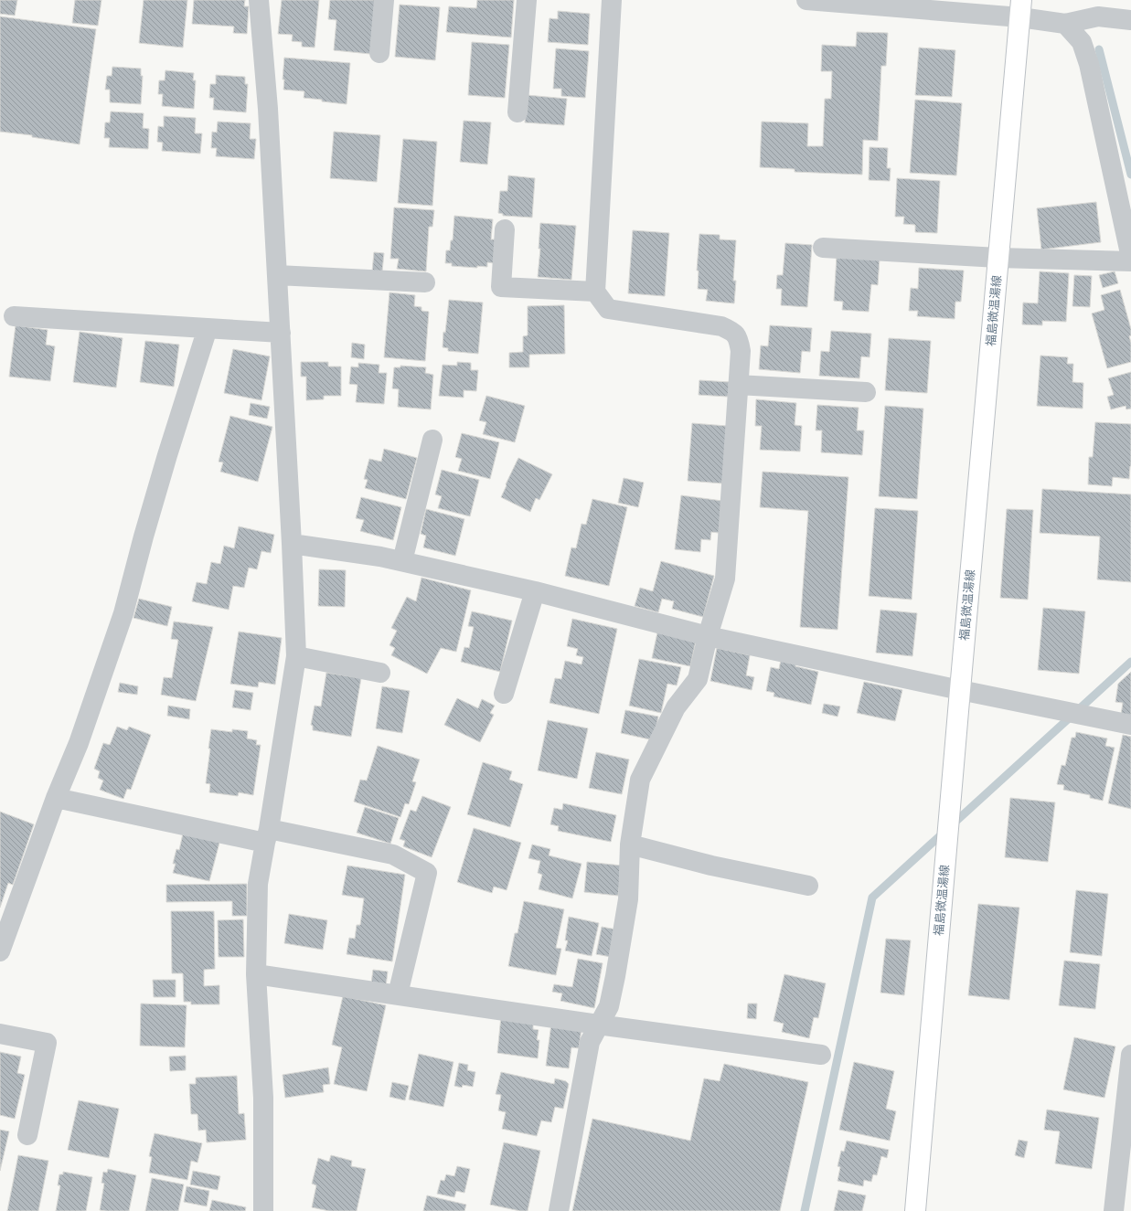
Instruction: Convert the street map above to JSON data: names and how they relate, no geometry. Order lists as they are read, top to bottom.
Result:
{
  "streets": {
    "main road": ["福島微温湯線"]
  }
}
